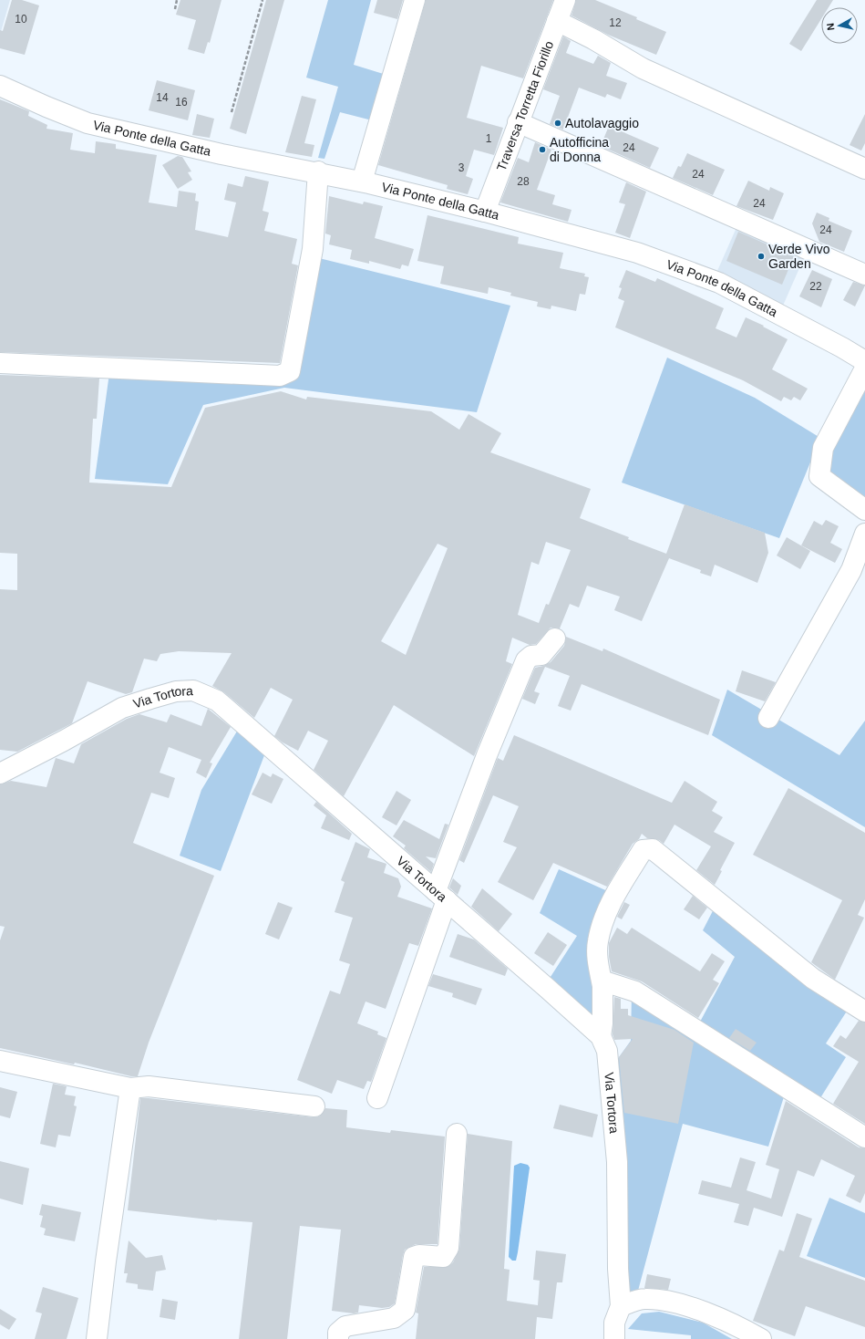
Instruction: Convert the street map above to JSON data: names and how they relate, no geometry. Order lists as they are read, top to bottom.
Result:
{
  "streets": {
    "street": ["Traversa Torretta Fiorillo", "Via Ponte della Gatta", "Via Tortora"]
  },
  "crossings": [
    ["Traversa Torretta Fiorillo", "Via Ponte della Gatta"]
  ],
  "places": ["Autolavaggio", "Autofficina di Donna", "Verde Vivo Garden"],
  "house_numbers": [
    "10",
    "12",
    "14",
    "16",
    "1",
    "24",
    "3",
    "24",
    "28",
    "24",
    "24",
    "22"
  ],
  "north": "left"
}
